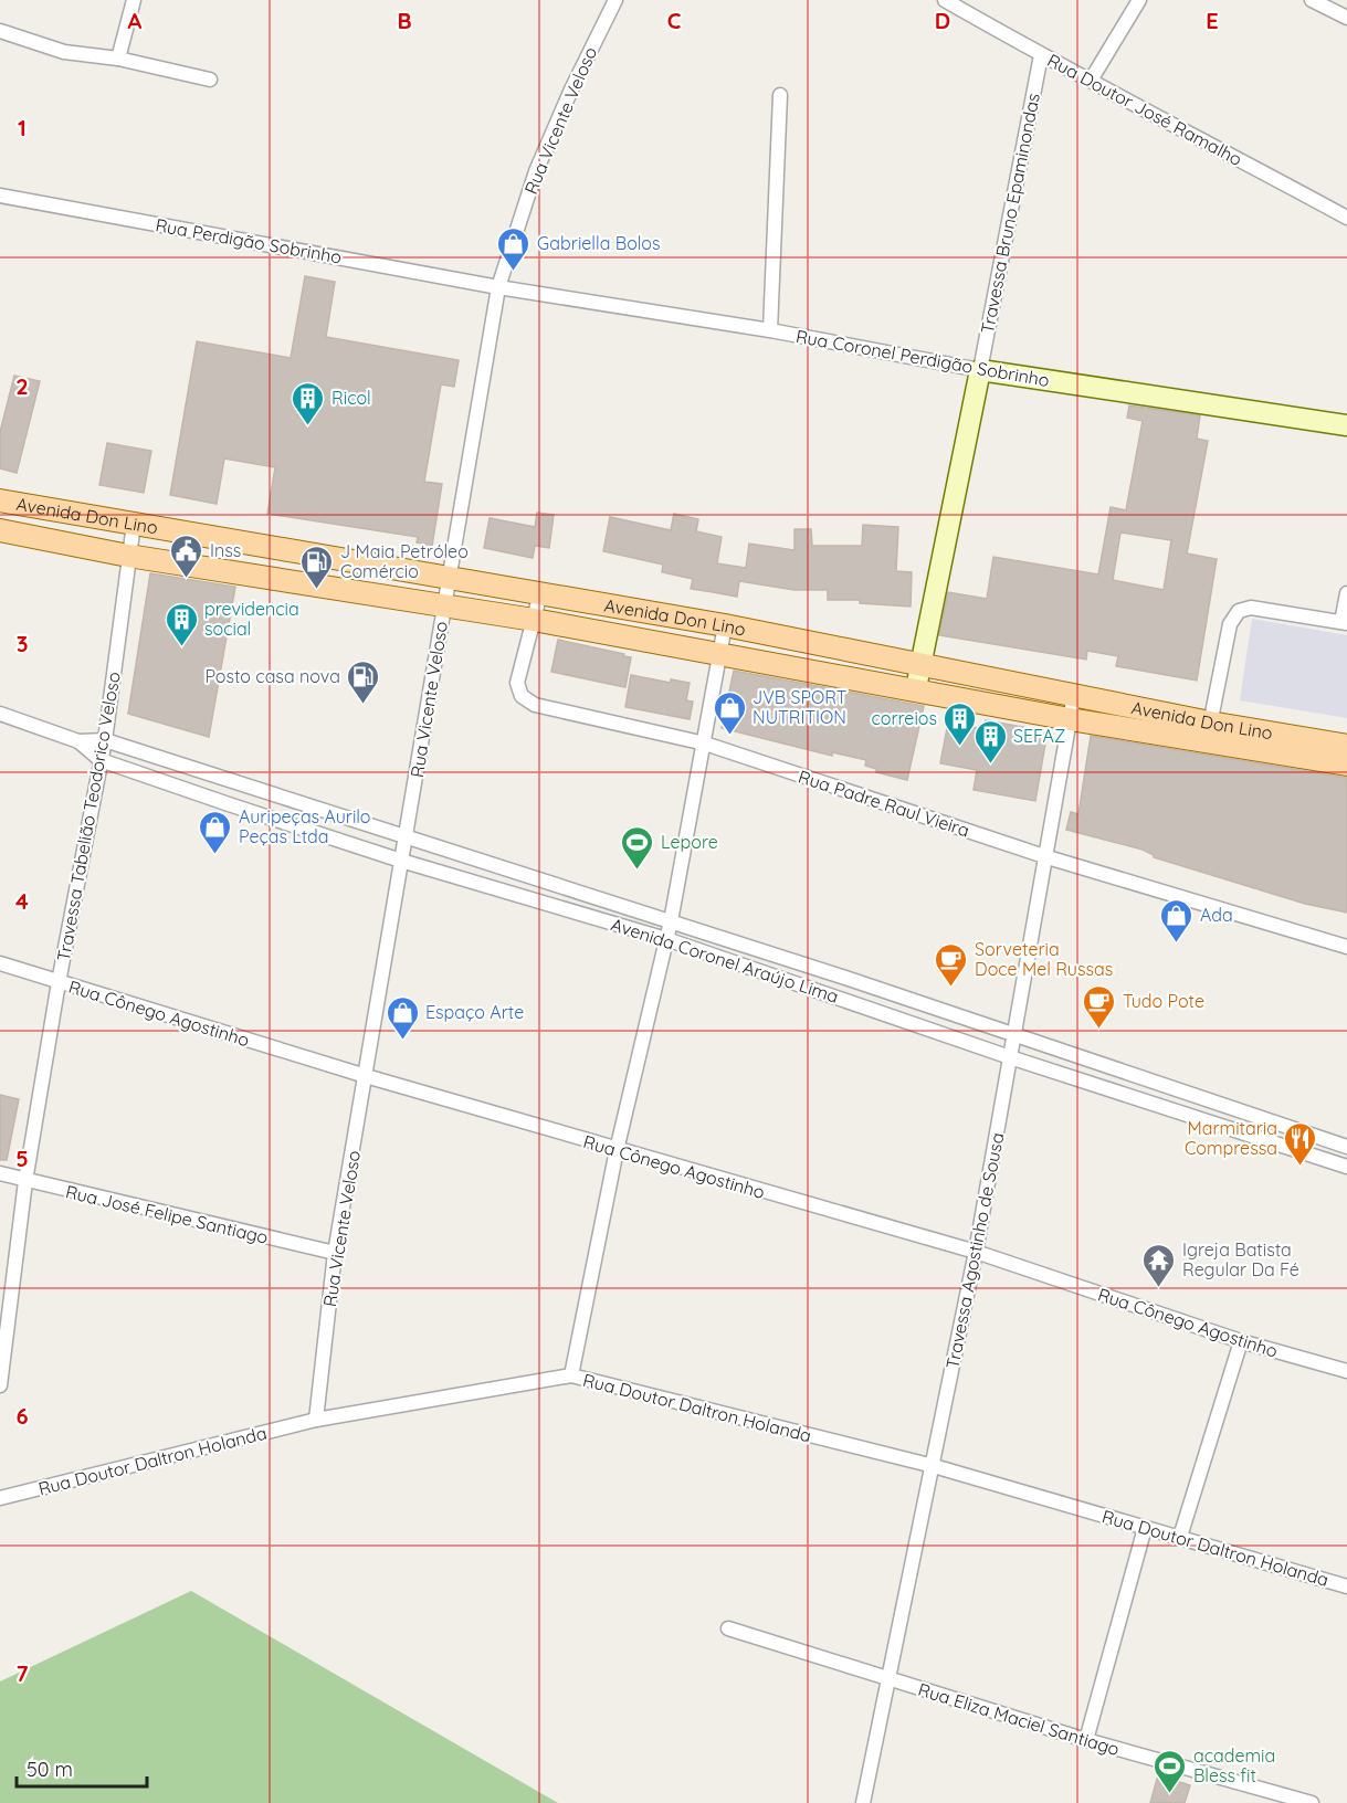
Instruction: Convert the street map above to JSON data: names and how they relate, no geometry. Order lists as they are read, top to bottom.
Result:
{
  "streets": {
    "main road": ["Avenida Don Lino"],
    "street": [
      "Rua Doutor José Ramalho",
      "Rua Vicente Veloso",
      "Travessa Bruno Epaminondas",
      "Rua Perdigão Sobrinho",
      "Rua Coronel Perdigão Sobrinho",
      "Rua Padre Raul Vieira",
      "Travessa Tabelião Teodorico Veloso",
      "Avenida Coronel Araújo Lima",
      "Rua Cônego Agostinho",
      "Rua José Felipe Santiago",
      "Travessa Agostinho de Sousa",
      "Rua Doutor Daltron Holanda",
      "Rua Eliza Maciel Santiago"
    ]
  },
  "crossings": [
    ["Rua Doutor José Ramalho", "Travessa Bruno Epaminondas"],
    ["Rua Vicente Veloso", "Rua Perdigão Sobrinho"],
    ["Rua Vicente Veloso", "Rua Coronel Perdigão Sobrinho"],
    ["Rua Vicente Veloso", "Avenida Don Lino"],
    ["Rua Vicente Veloso", "Avenida Coronel Araújo Lima"],
    ["Rua Vicente Veloso", "Rua Cônego Agostinho"],
    ["Rua Vicente Veloso", "Rua José Felipe Santiago"],
    ["Rua Vicente Veloso", "Rua Doutor Daltron Holanda"],
    ["Travessa Bruno Epaminondas", "Rua Coronel Perdigão Sobrinho"],
    ["Rua Perdigão Sobrinho", "Rua Coronel Perdigão Sobrinho"],
    ["Avenida Don Lino", "Rua Padre Raul Vieira"],
    ["Avenida Don Lino", "Travessa Tabelião Teodorico Veloso"],
    ["Avenida Don Lino", "Travessa Agostinho de Sousa"],
    ["Rua Padre Raul Vieira", "Travessa Agostinho de Sousa"],
    ["Travessa Tabelião Teodorico Veloso", "Avenida Coronel Araújo Lima"],
    ["Travessa Tabelião Teodorico Veloso", "Rua Cônego Agostinho"],
    ["Travessa Tabelião Teodorico Veloso", "Rua José Felipe Santiago"],
    ["Avenida Coronel Araújo Lima", "Travessa Agostinho de Sousa"],
    ["Rua Cônego Agostinho", "Travessa Agostinho de Sousa"],
    ["Travessa Agostinho de Sousa", "Rua Doutor Daltron Holanda"],
    ["Travessa Agostinho de Sousa", "Rua Eliza Maciel Santiago"]
  ],
  "places": {
    "shop": [
      "Gabriella Bolos",
      "JVB SPORT NUTRITION",
      "Auripeças Aurilo Peças Ltda",
      "Ada",
      "Espaço Arte"
    ],
    "building": [
      "Ricol",
      "previdencia social",
      "correios",
      "SEFAZ"
    ],
    "public building": ["Inss"],
    "fuel station": ["J Maia Petróleo Comércio", "Posto casa nova"],
    "sports": ["Lepore", "academia Bless fit"],
    "cafe": ["Sorveteria Doce Mel Russas", "Tudo Pote"],
    "restaurant": ["Marmitaria Compressa"],
    "temple": ["Igreja Batista Regular Da Fé"]
  },
  "scale_bar": "50 m",
  "grid": {
    "columns": [
      "A",
      "B",
      "C",
      "D",
      "E"
    ],
    "rows": [
      "1",
      "2",
      "3",
      "4",
      "5",
      "6",
      "7"
    ]
  }
}
